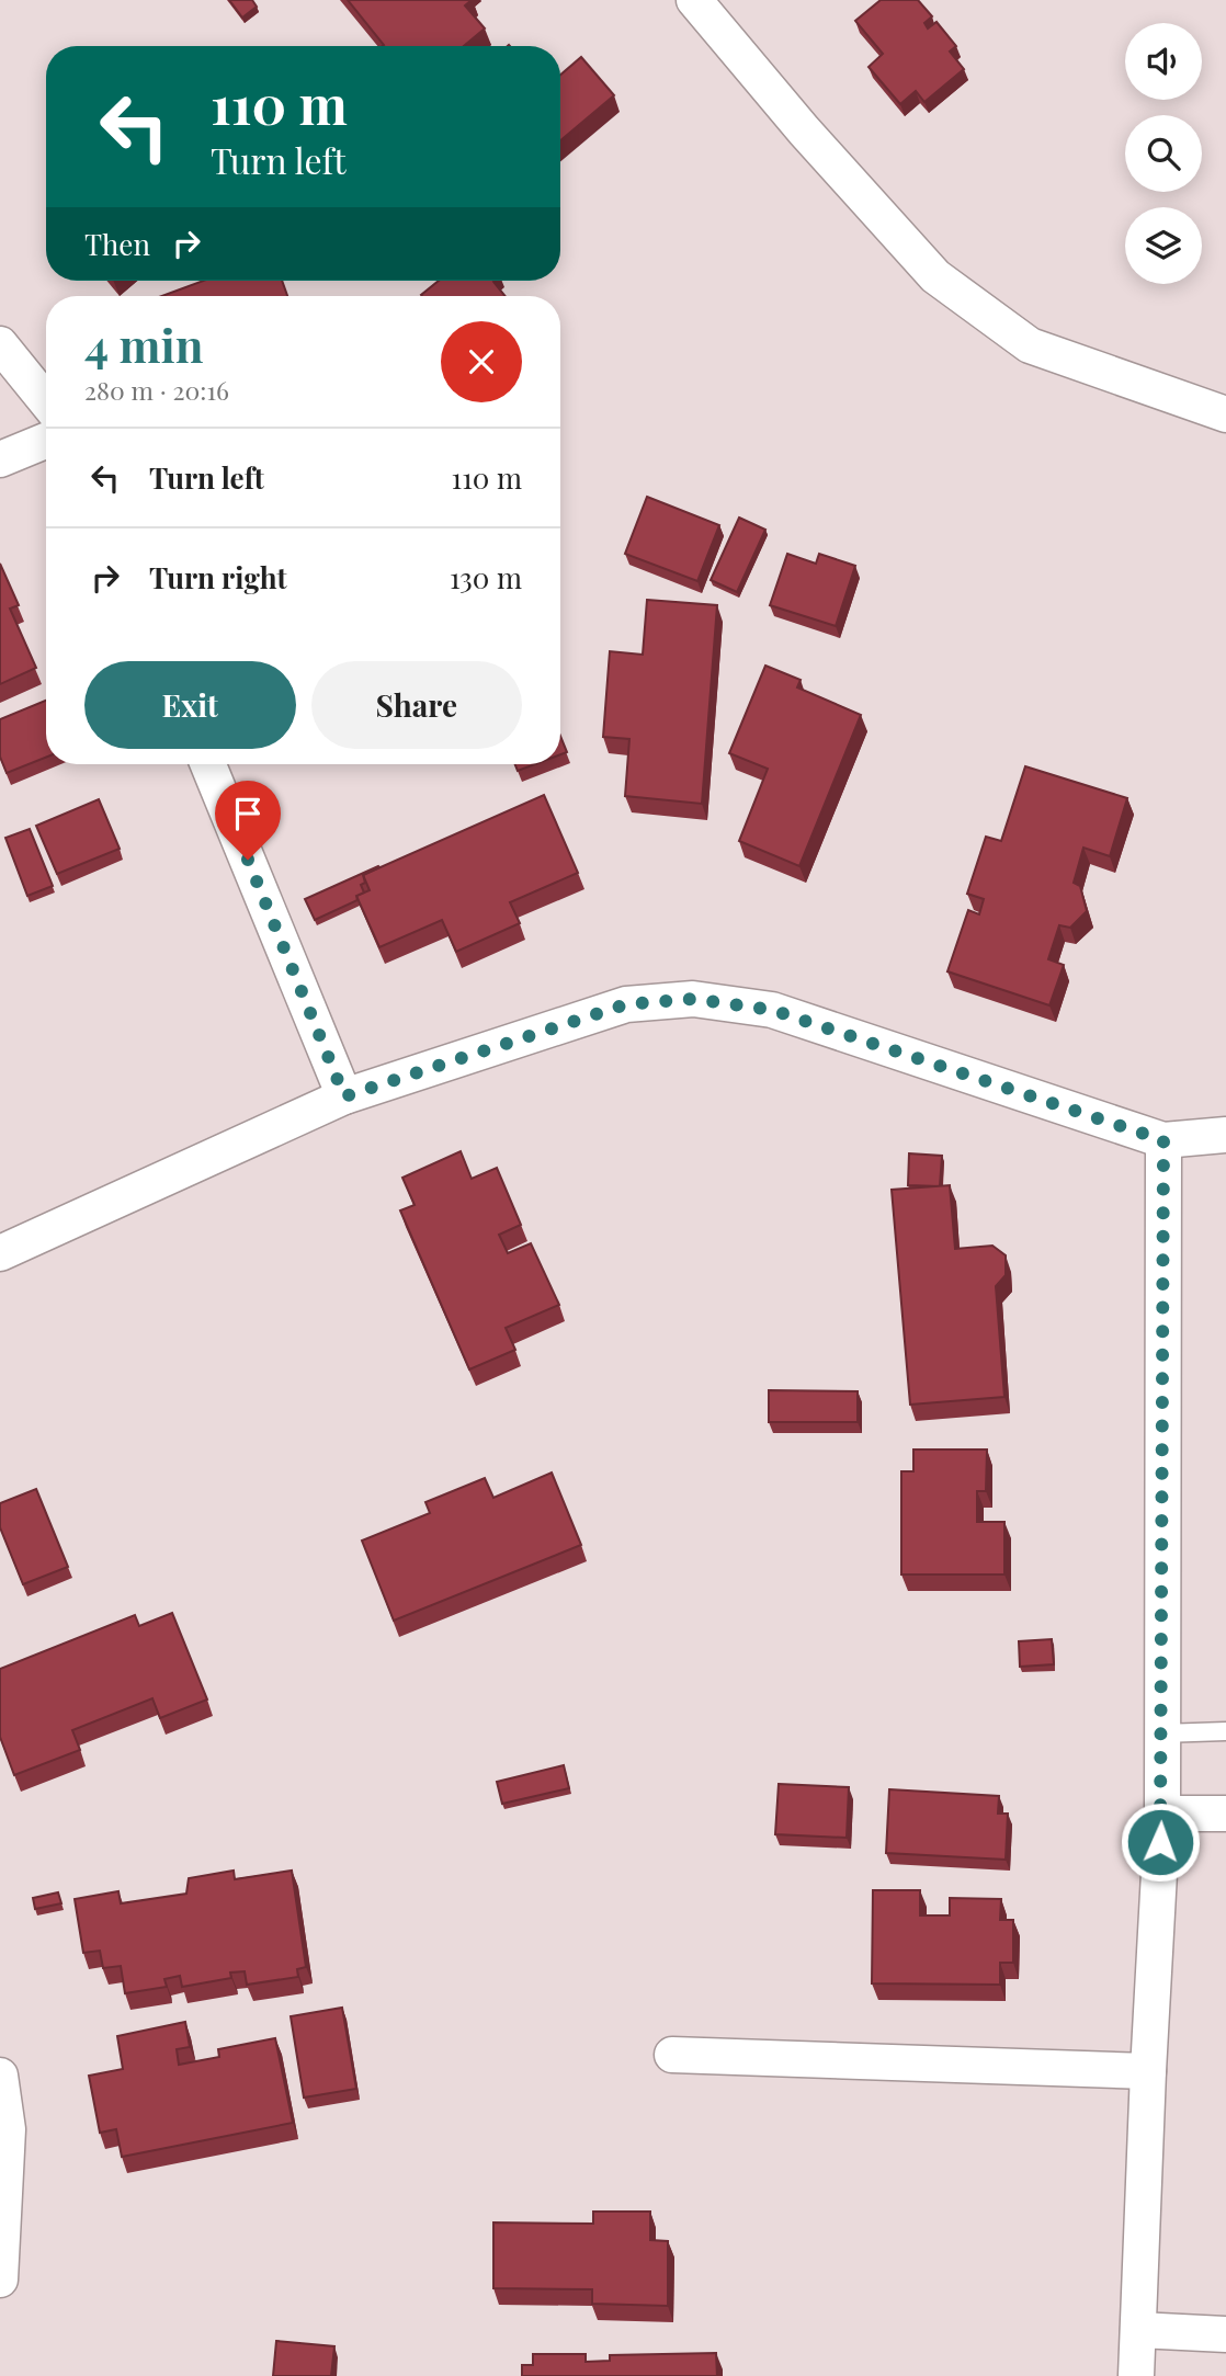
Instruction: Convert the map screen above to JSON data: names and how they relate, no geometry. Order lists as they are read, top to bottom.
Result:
{
  "page": {
    "turn": ["110 m", "Turn left"],
    "then": "Then",
    "heading": ["4 min", "280 m · 20:16"],
    "list": [
      {
        "name": "Turn left",
        "value": "110 m"
      },
      {
        "name": "Turn right",
        "value": "130 m"
      }
    ],
    "buttons": ["Exit", "Share"]
  }
}
